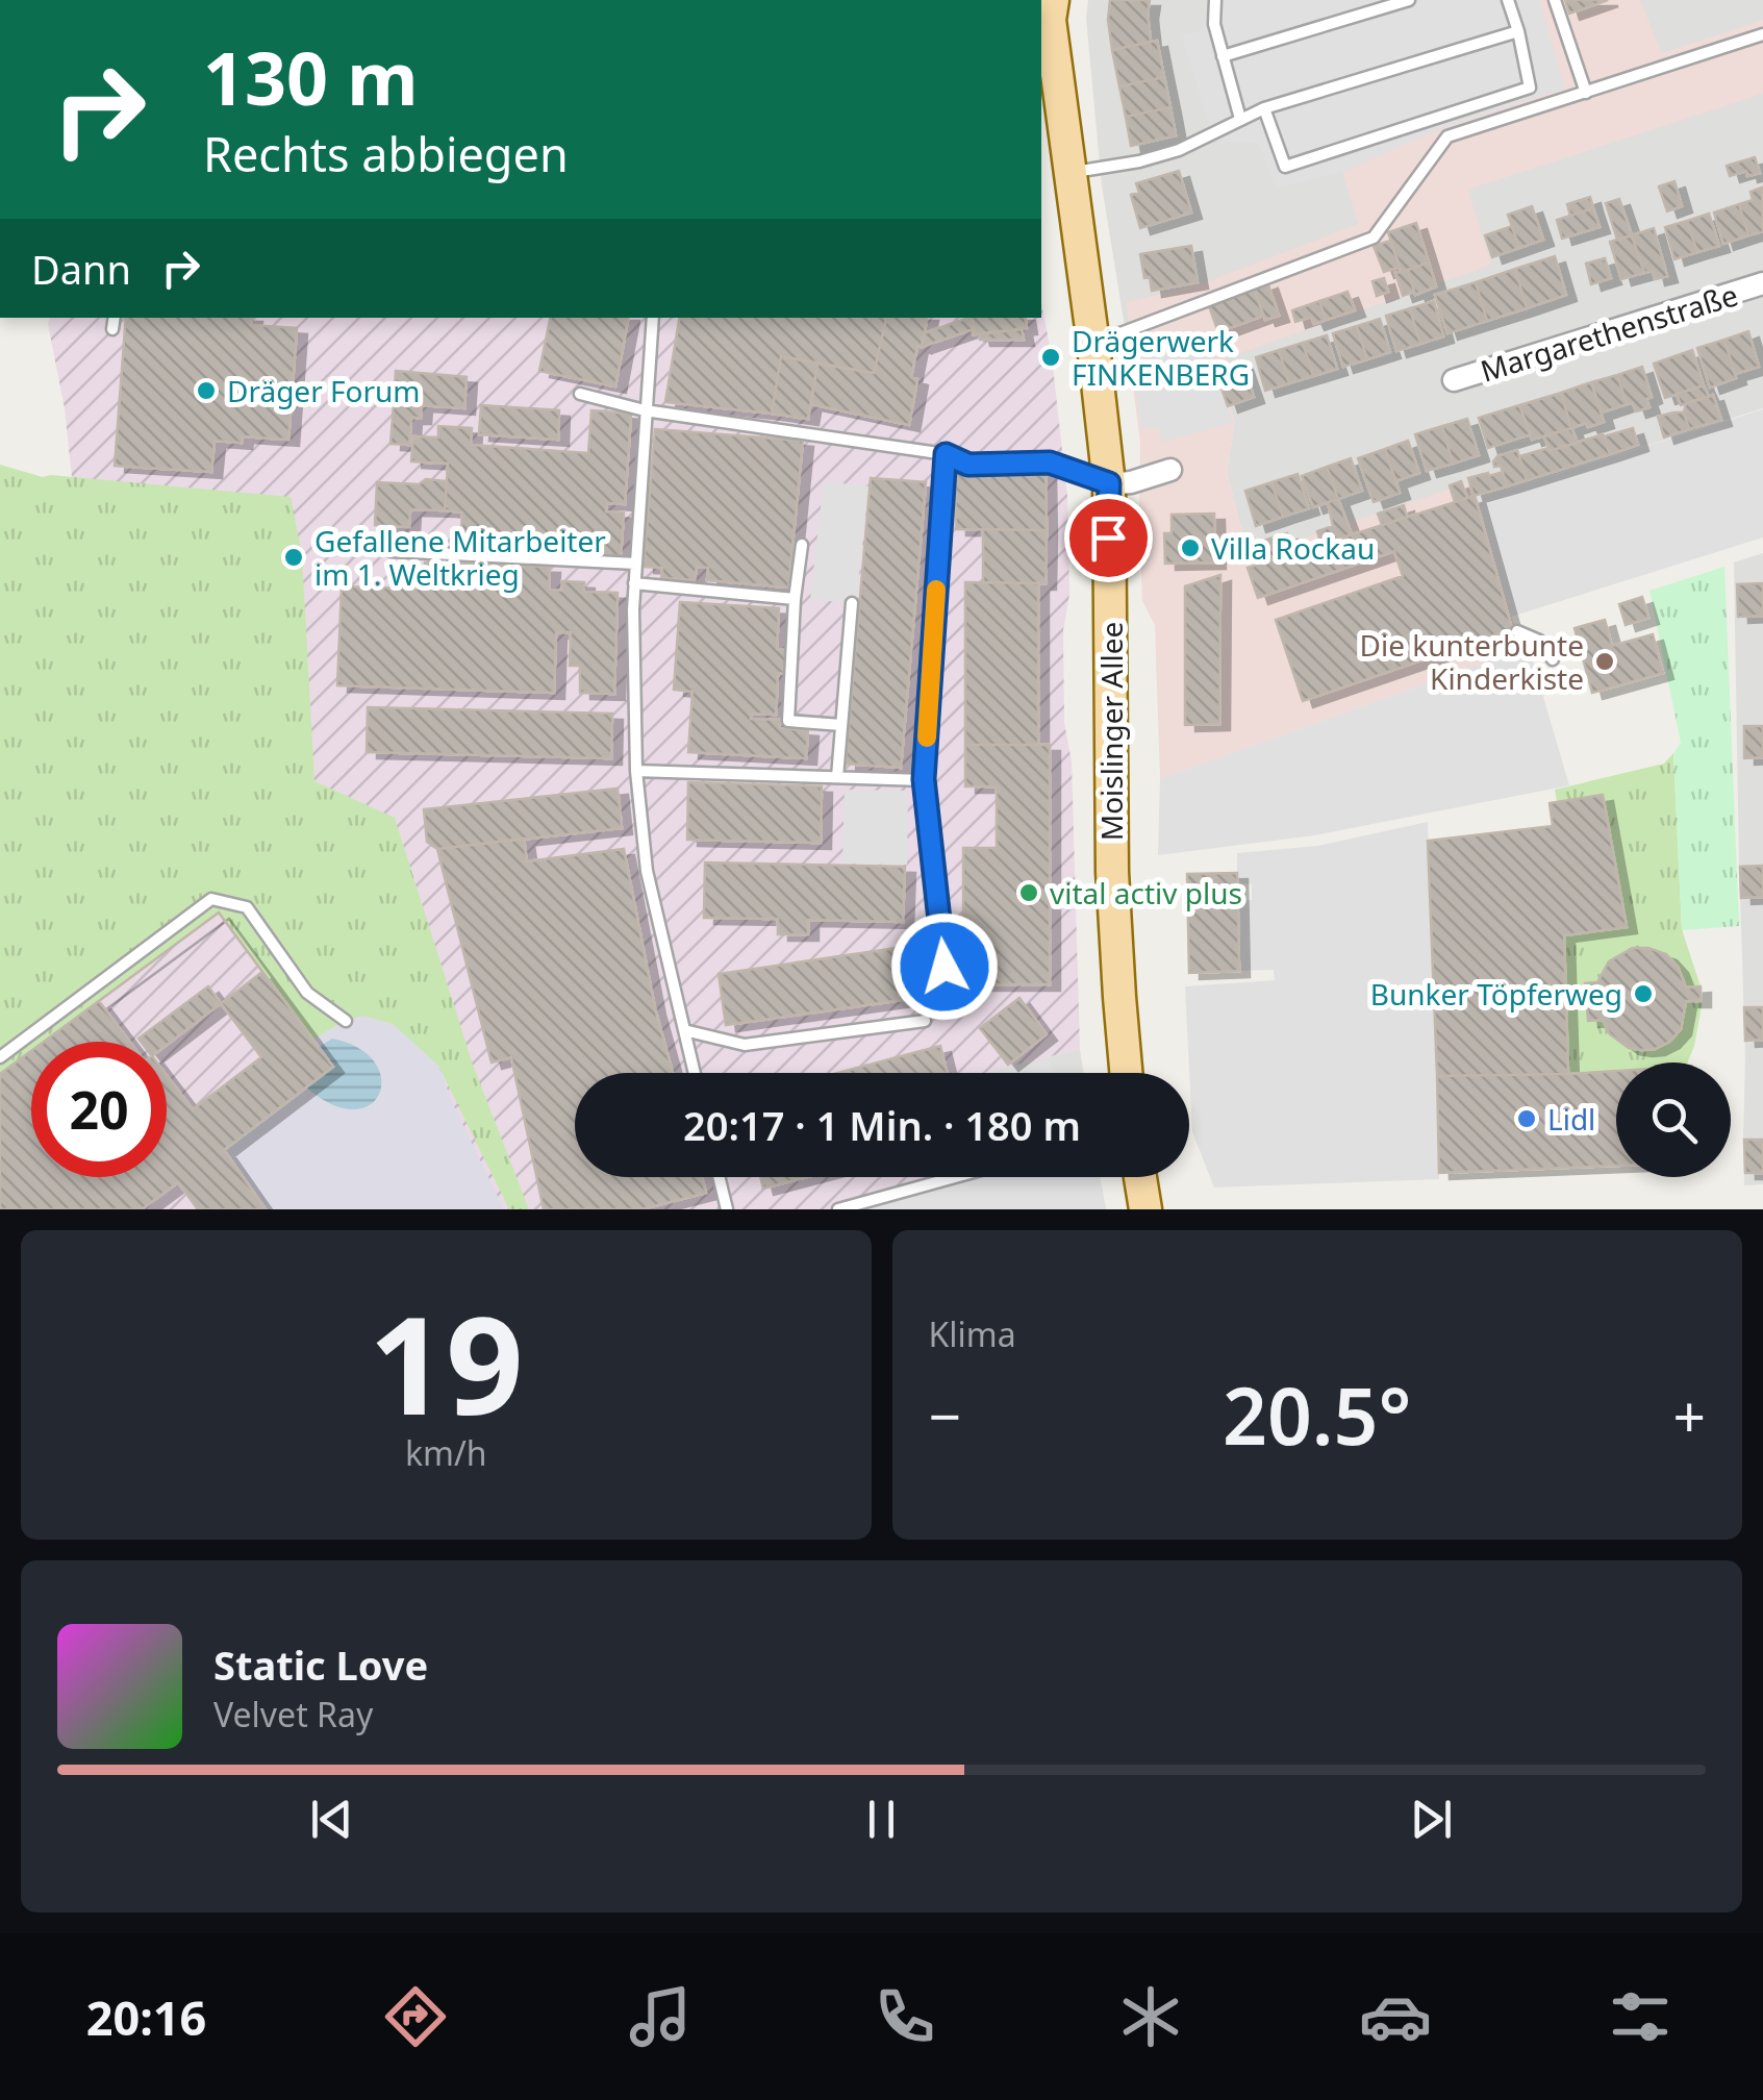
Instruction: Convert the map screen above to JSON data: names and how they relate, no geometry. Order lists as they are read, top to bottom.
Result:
{
  "streets": {
    "main road": ["Moislinger Allee"],
    "street": ["Margarethenstraße"]
  },
  "places": [
    "Drägerwerk FINKENBERG",
    "Dräger Forum",
    "Villa Rockau",
    "Gefallene Mitarbeiter im 1. Weltkrieg",
    "Die kunterbunte Kinderkiste",
    "vital activ plus",
    "Bunker Töpferweg",
    "Lidl"
  ],
  "page": {
    "turn": ["130 m", "Rechts abbiegen"],
    "then": "Dann",
    "limit": "20",
    "trip": "20:17 · 1 Min. · 180 m",
    "tile": [
      ["19", "km/h"],
      "Klima"
    ],
    "heat": ["−", "20.5°", "+"],
    "song": ["Static Love", "Velvet Ray"],
    "tabs": "20:16"
  }
}
